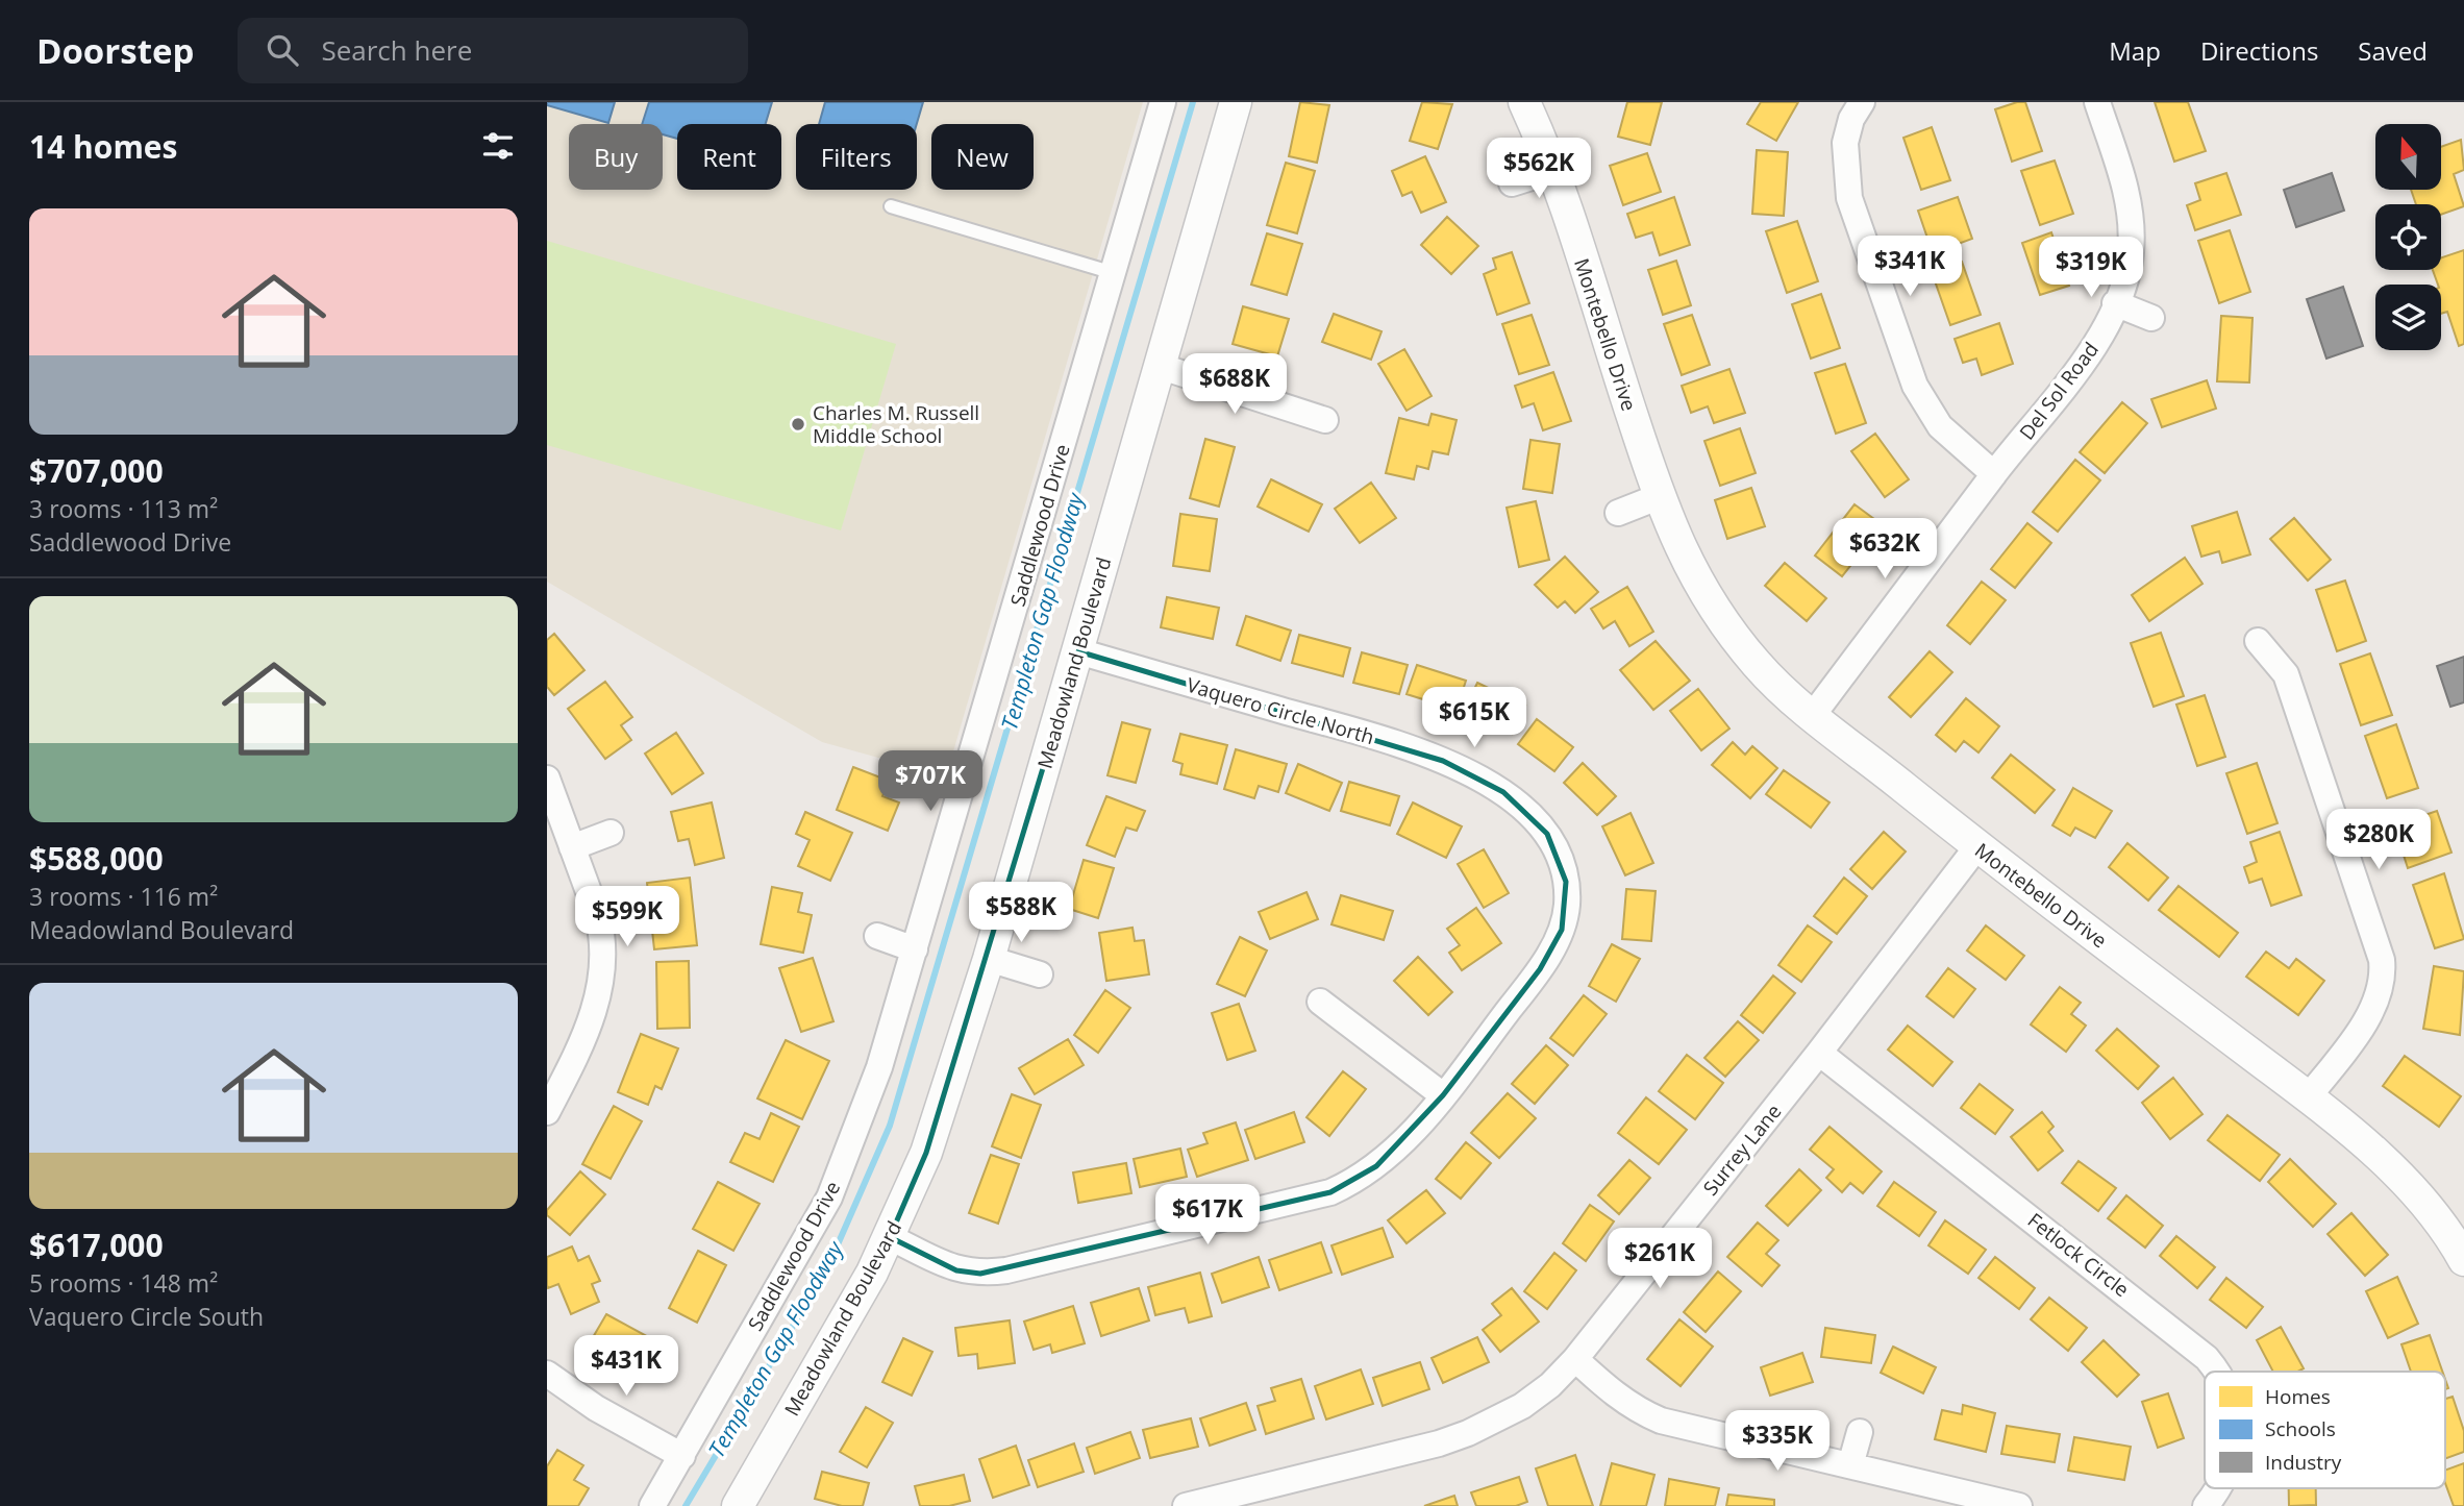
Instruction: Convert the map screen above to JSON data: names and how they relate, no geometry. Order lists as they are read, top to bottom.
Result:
{
  "streets": {
    "street": [
      "Montebello Drive",
      "Del Sol Road",
      "Saddlewood Drive",
      "Meadowland Boulevard",
      "Vaquero Circle North",
      "Surrey Lane",
      "Fetlock Circle"
    ]
  },
  "crossings": [
    ["Montebello Drive", "Del Sol Road"],
    ["Montebello Drive", "Surrey Lane"],
    ["Meadowland Boulevard", "Vaquero Circle North"],
    ["Surrey Lane", "Fetlock Circle"]
  ],
  "water": ["Templeton Gap Floodway"],
  "places": ["Charles M. Russell Middle School"],
  "legend": ["Homes", "Schools", "Industry"],
  "north": "top",
  "page": {
    "header": "Doorstep",
    "search": "Search here",
    "nav": ["Map", "Directions", "Saved"],
    "heading": "14 homes",
    "chip": [
      "Buy",
      "Rent",
      "Filters",
      "New"
    ],
    "price": [
      "$562K",
      "$341K",
      "$319K",
      "$688K",
      "$632K",
      "$615K",
      "$707K",
      "$280K",
      "$588K",
      "$599K",
      "$617K",
      "$261K",
      "$431K",
      "$335K"
    ],
    "list": [
      {
        "name": "$707,000",
        "note": "3 rooms · 113 m² · Saddlewood Drive"
      },
      {
        "name": "$588,000",
        "note": "3 rooms · 116 m² · Meadowland Boulevard"
      },
      {
        "name": "$617,000",
        "note": "5 rooms · 148 m² · Vaquero Circle South"
      }
    ]
  }
}
